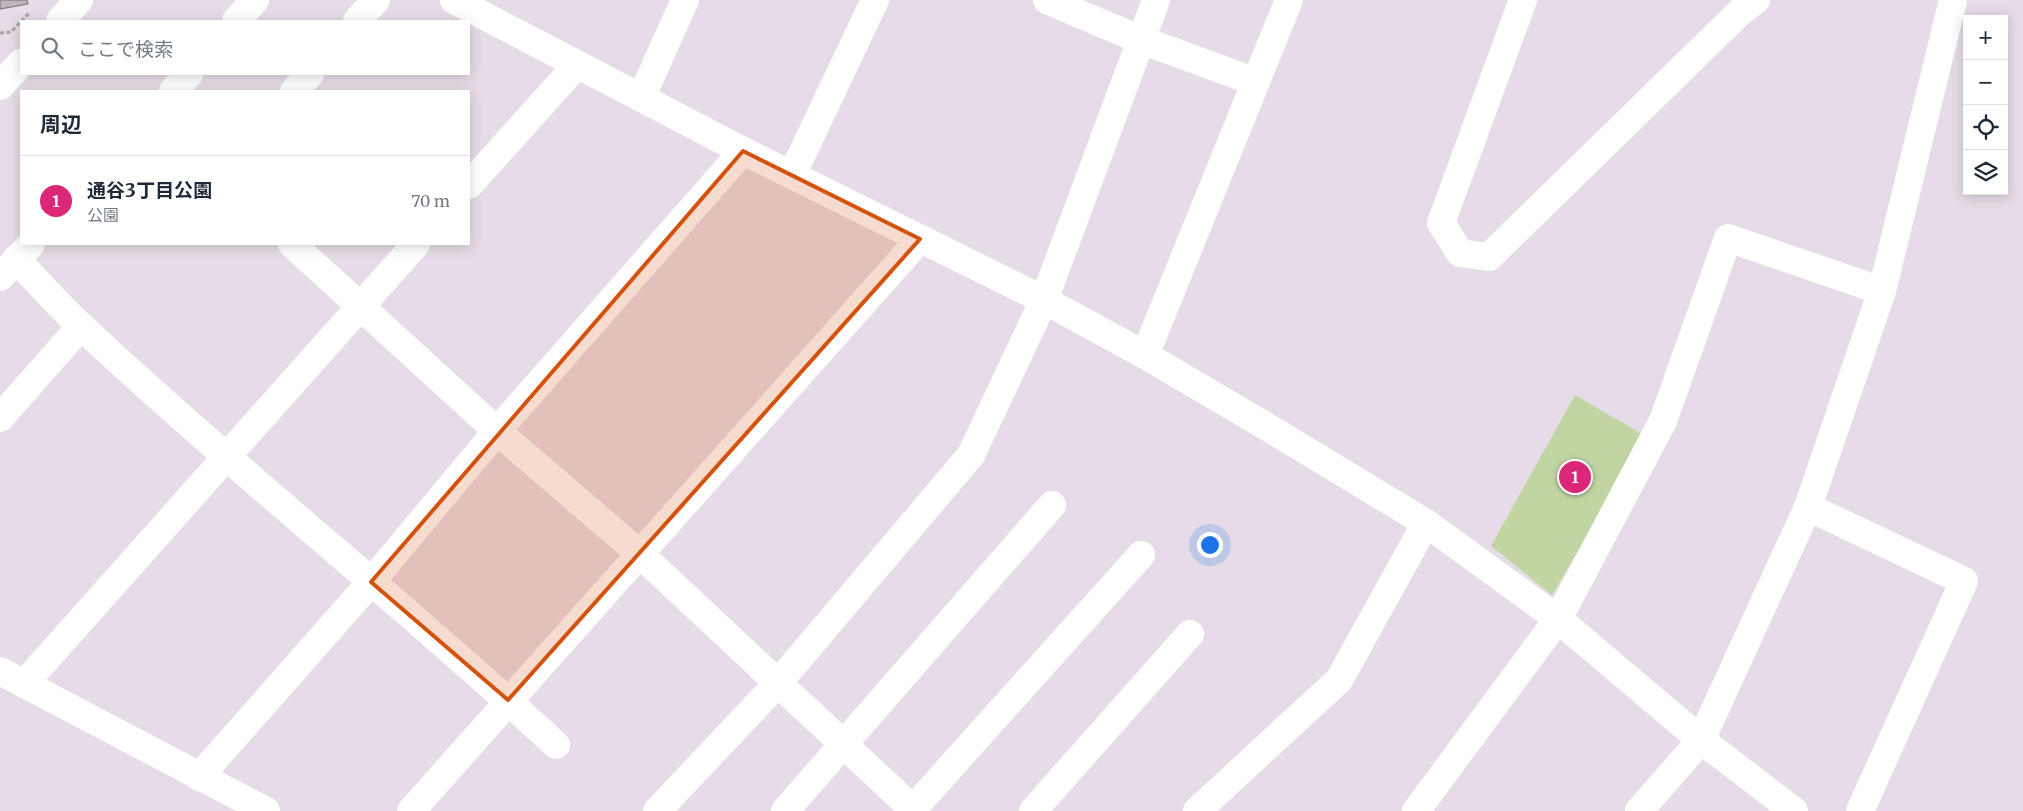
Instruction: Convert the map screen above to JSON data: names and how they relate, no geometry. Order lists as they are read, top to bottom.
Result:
{
  "page": {
    "map_buttons": ["+", "−"],
    "search": "ここで検索",
    "heading": "周辺",
    "list": [
      {
        "mark": "1",
        "name": "通谷3丁目公園",
        "note": "公園",
        "value": "70 m"
      }
    ],
    "pins": "1"
  }
}
